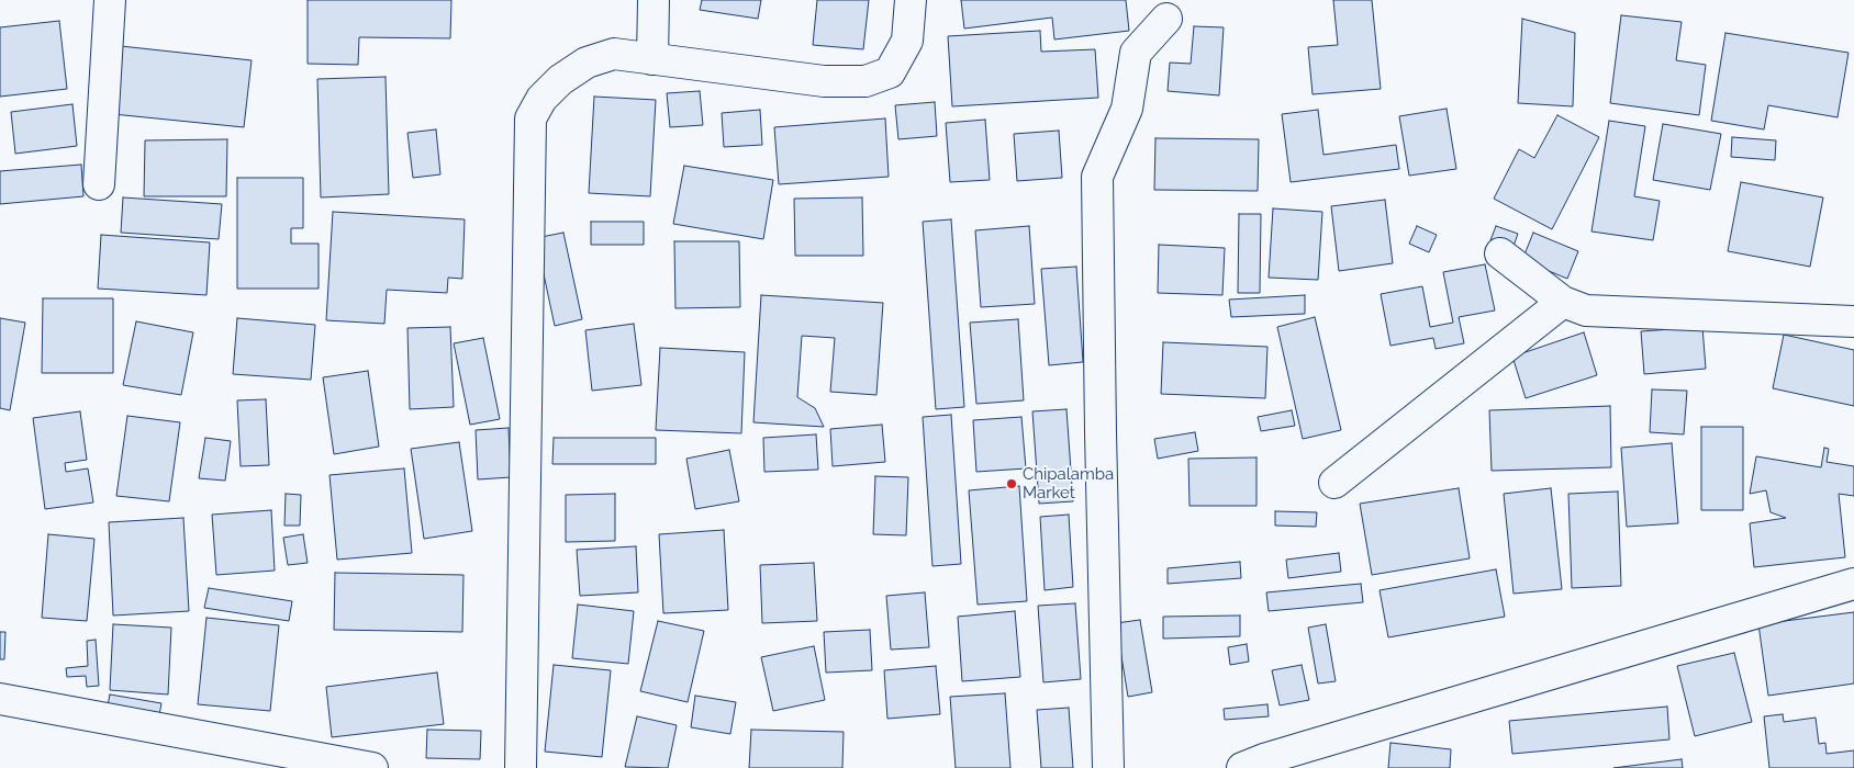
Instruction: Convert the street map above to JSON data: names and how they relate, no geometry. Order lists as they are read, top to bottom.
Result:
{
  "places": ["Chipalamba Market"]
}
